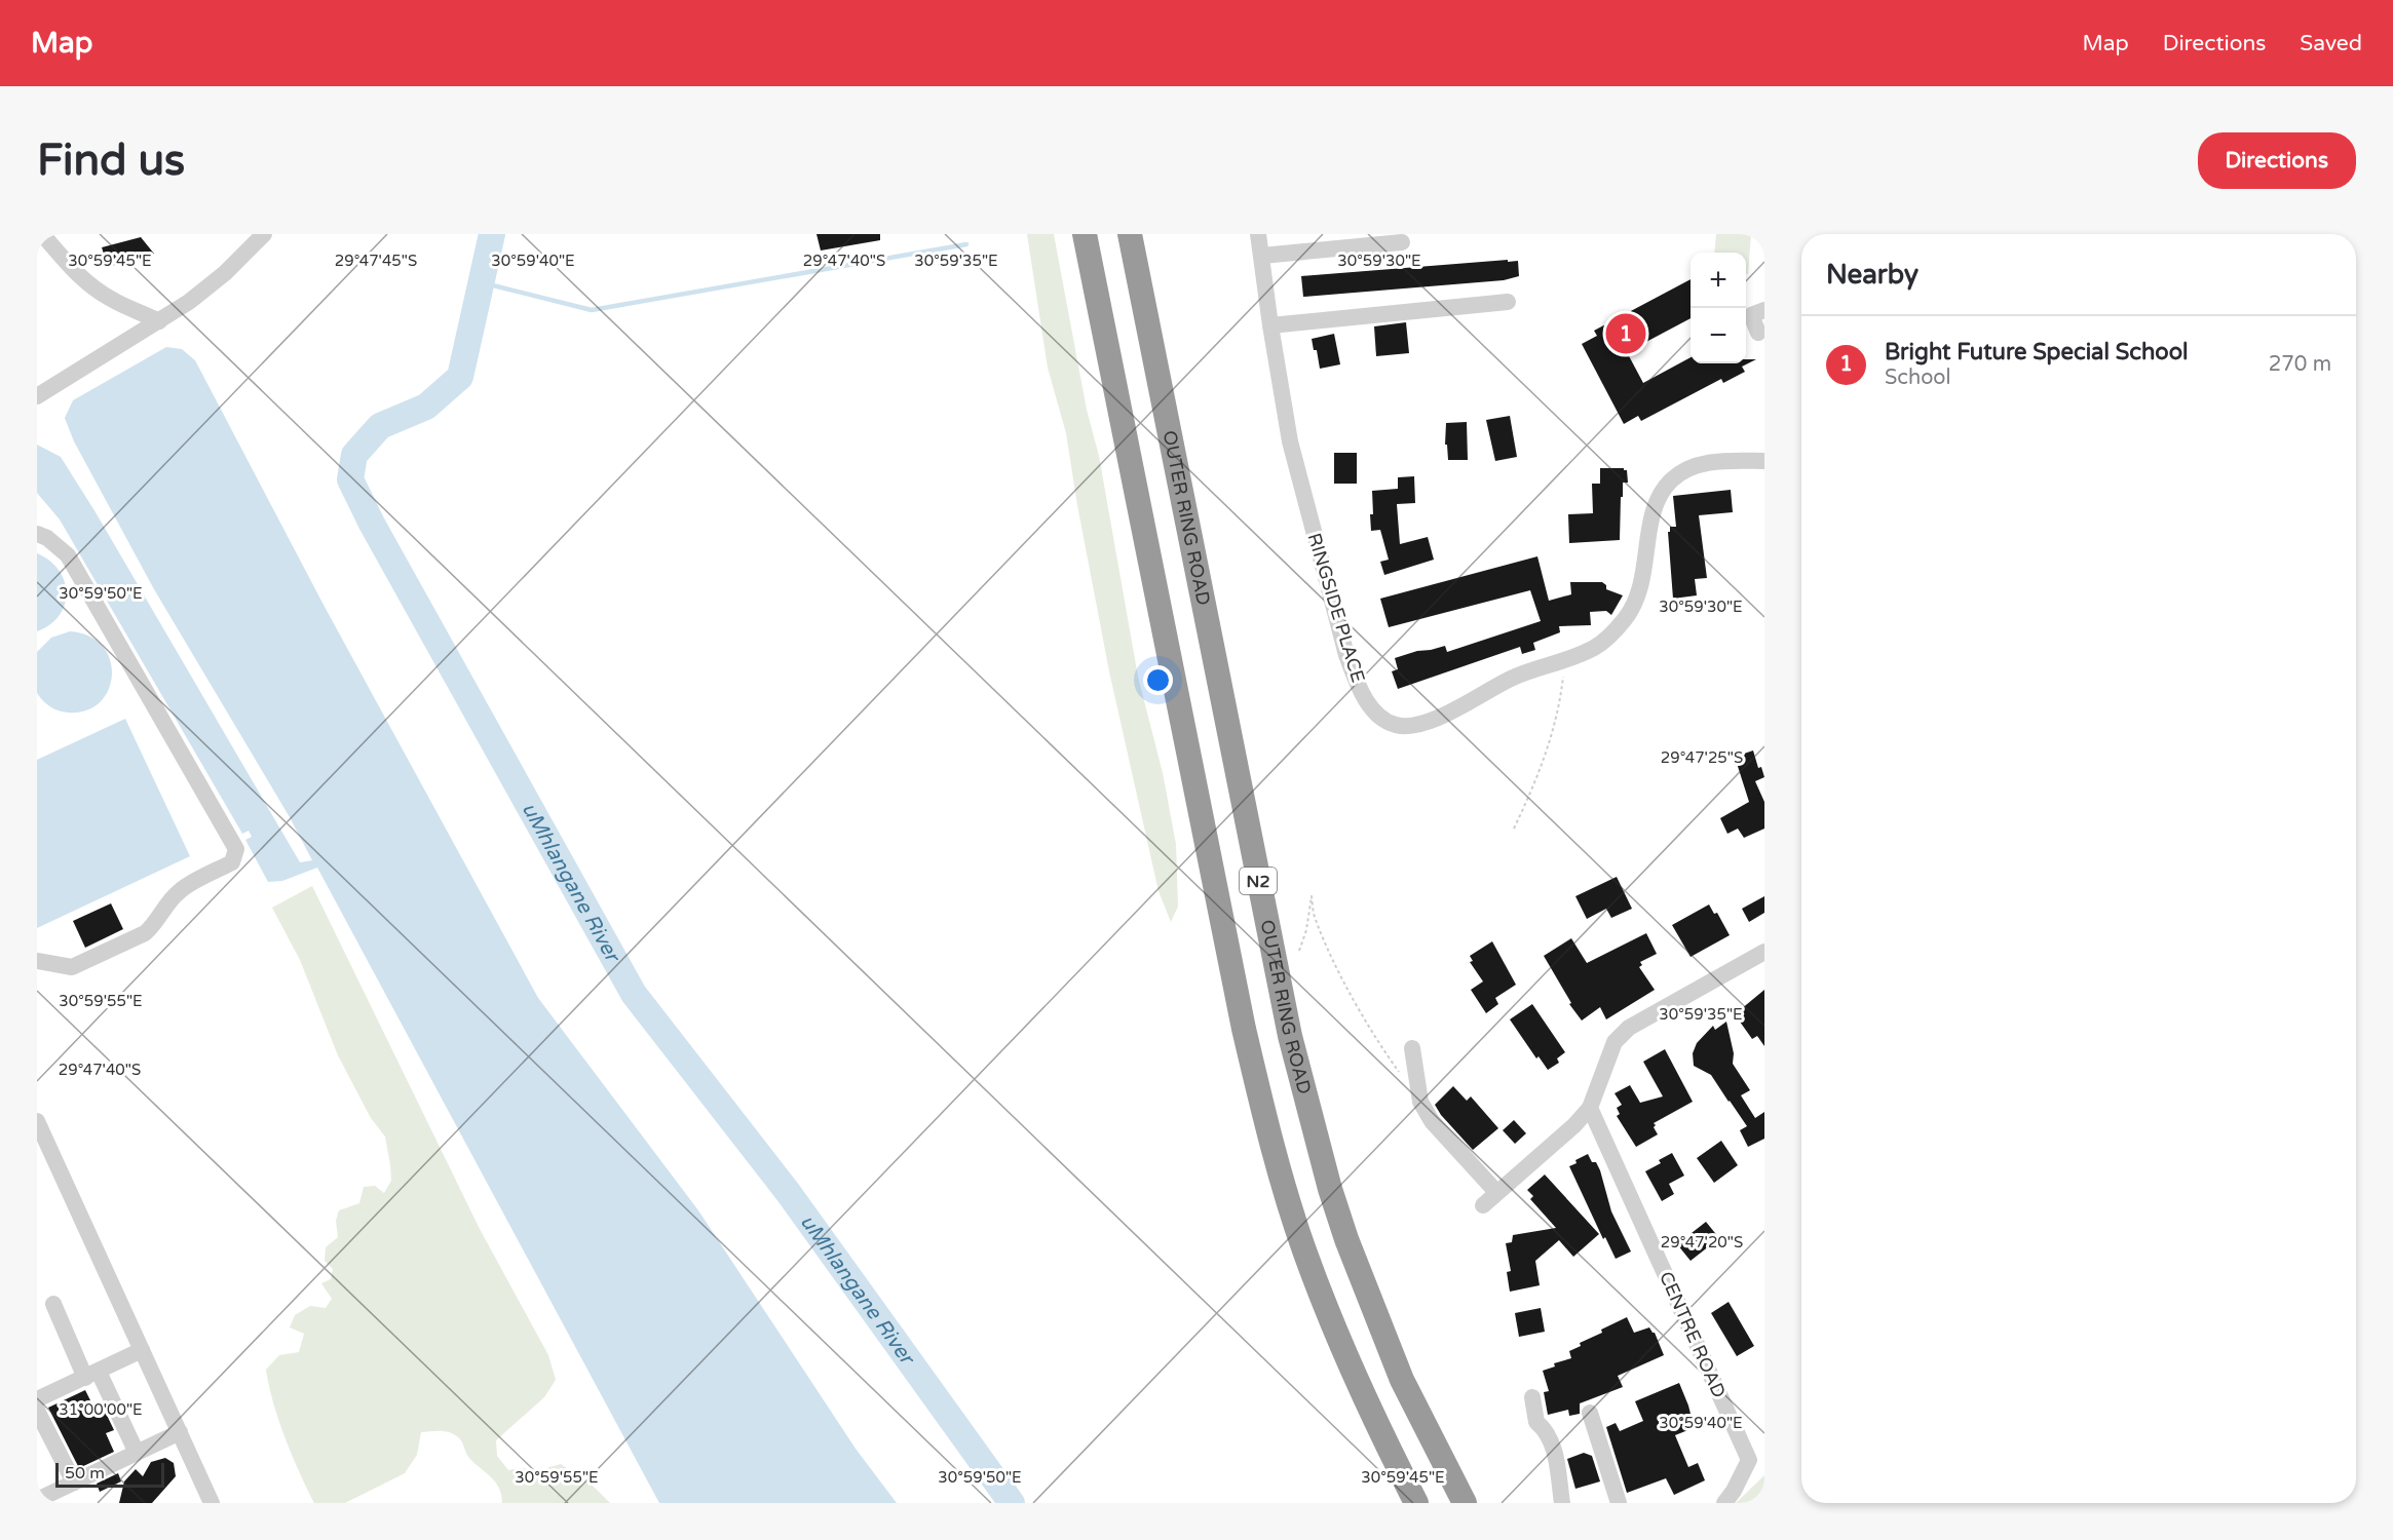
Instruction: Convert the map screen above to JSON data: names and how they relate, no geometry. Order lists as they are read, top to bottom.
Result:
{
  "streets": {
    "highway": ["OUTER RING ROAD", "N2"],
    "street": ["RINGSIDE PLACE", "CENTRE ROAD"]
  },
  "water": ["uMhlangane River"],
  "scale_bar": "50 m",
  "page": {
    "header": "Map",
    "nav": ["Map", "Directions", "Saved"],
    "buttons": "Directions",
    "title": "Find us",
    "heading": "Nearby",
    "map_buttons": ["+", "−"],
    "pins": "1",
    "list": [
      {
        "mark": "1",
        "name": "Bright Future Special School",
        "note": "School",
        "value": "270 m"
      }
    ],
    "scale": "50 m"
  },
  "coordinates": [
    "30°59'40\"E",
    "30°59'35\"E",
    "30°59'30\"E",
    "30°59'45\"E",
    "29°47'45\"S",
    "29°47'40\"S",
    "30°59'50\"E",
    "29°47'25\"S",
    "30°59'55\"E",
    "29°47'20\"S",
    "31°00'00\"E"
  ]
}
